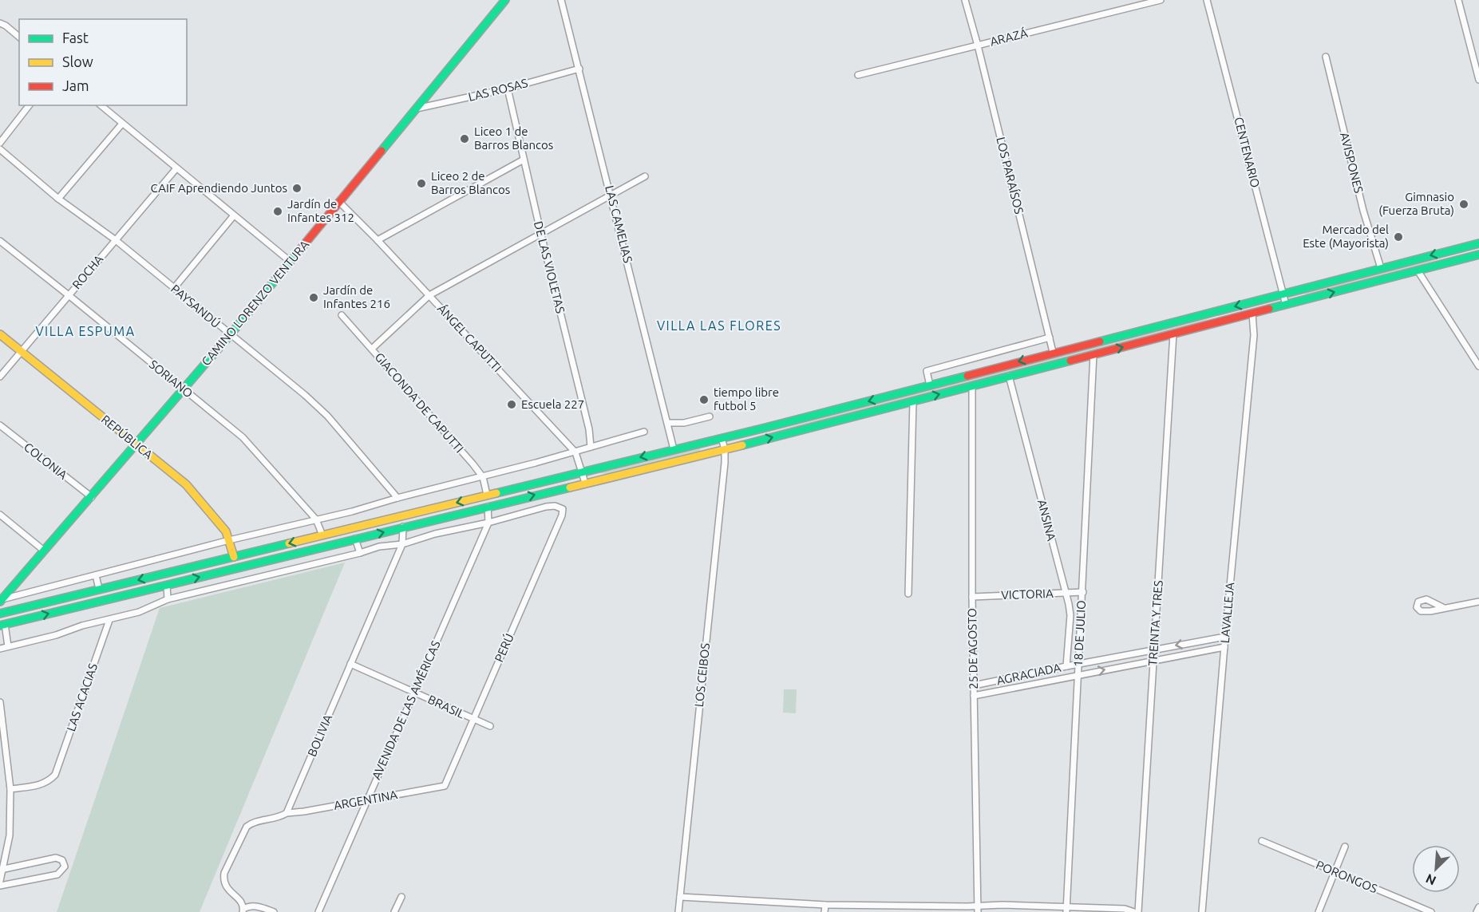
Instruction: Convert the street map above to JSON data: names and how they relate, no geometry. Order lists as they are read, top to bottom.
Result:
{
  "streets": {
    "main road": ["CAMINO LORENZO VENTURA", "REPÚBLICA"],
    "street": [
      "ARAZÁ",
      "LAS ROSAS",
      "CENTENARIO",
      "AVISPONES",
      "LOS PARAÍSOS",
      "LAS CAMELIAS",
      "DE LAS VIOLETAS",
      "ROCHA",
      "PAYSANDÚ",
      "ÁNGEL CAPUTTI",
      "SORIANO",
      "GIACONDA DE CAPUTTI",
      "COLONIA",
      "ANSINA",
      "VICTORIA",
      "LAVALLEJA",
      "TREINTA Y TRES",
      "18 DE JULIO",
      "PERÚ",
      "25 DE AGOSTO",
      "AGRACIADA",
      "LOS CEIBOS",
      "LAS ACACIAS",
      "BRASIL",
      "AVENIDA DE LAS AMÉRICAS",
      "BOLIVIA",
      "ARGENTINA",
      "PORONGOS"
    ]
  },
  "crossings": [
    ["ARAZÁ", "LOS PARAÍSOS"],
    ["LAS ROSAS", "LAS CAMELIAS"],
    ["LAS ROSAS", "DE LAS VIOLETAS"],
    ["LAS ROSAS", "CAMINO LORENZO VENTURA"],
    ["ROCHA", "PAYSANDÚ"],
    ["ROCHA", "SORIANO"],
    ["ROCHA", "REPÚBLICA"],
    ["CAMINO LORENZO VENTURA", "PAYSANDÚ"],
    ["CAMINO LORENZO VENTURA", "ÁNGEL CAPUTTI"],
    ["CAMINO LORENZO VENTURA", "SORIANO"],
    ["CAMINO LORENZO VENTURA", "REPÚBLICA"],
    ["CAMINO LORENZO VENTURA", "COLONIA"],
    ["ANSINA", "VICTORIA"],
    ["ANSINA", "AGRACIADA"],
    ["VICTORIA", "18 DE JULIO"],
    ["VICTORIA", "25 DE AGOSTO"],
    ["LAVALLEJA", "AGRACIADA"],
    ["TREINTA Y TRES", "AGRACIADA"],
    ["18 DE JULIO", "AGRACIADA"],
    ["PERÚ", "BRASIL"],
    ["PERÚ", "AVENIDA DE LAS AMÉRICAS"],
    ["PERÚ", "ARGENTINA"],
    ["25 DE AGOSTO", "AGRACIADA"],
    ["BRASIL", "AVENIDA DE LAS AMÉRICAS"],
    ["BRASIL", "BOLIVIA"],
    ["AVENIDA DE LAS AMÉRICAS", "ARGENTINA"],
    ["BOLIVIA", "ARGENTINA"]
  ],
  "districts": ["VILLA LAS FLORES", "VILLA ESPUMA"],
  "places": [
    "Liceo 1 de Barros Blancos",
    "Liceo 2 de Barros Blancos",
    "CAIF Aprendiendo Juntos",
    "Gimnasio (Fuerza Bruta)",
    "Jardín de Infantes 312",
    "Mercado del Este (Mayorista)",
    "Jardín de Infantes 216",
    "tiempo libre futbol 5",
    "Escuela 227"
  ],
  "legend": ["Fast", "Slow", "Jam"],
  "north": "bottom left"
}
